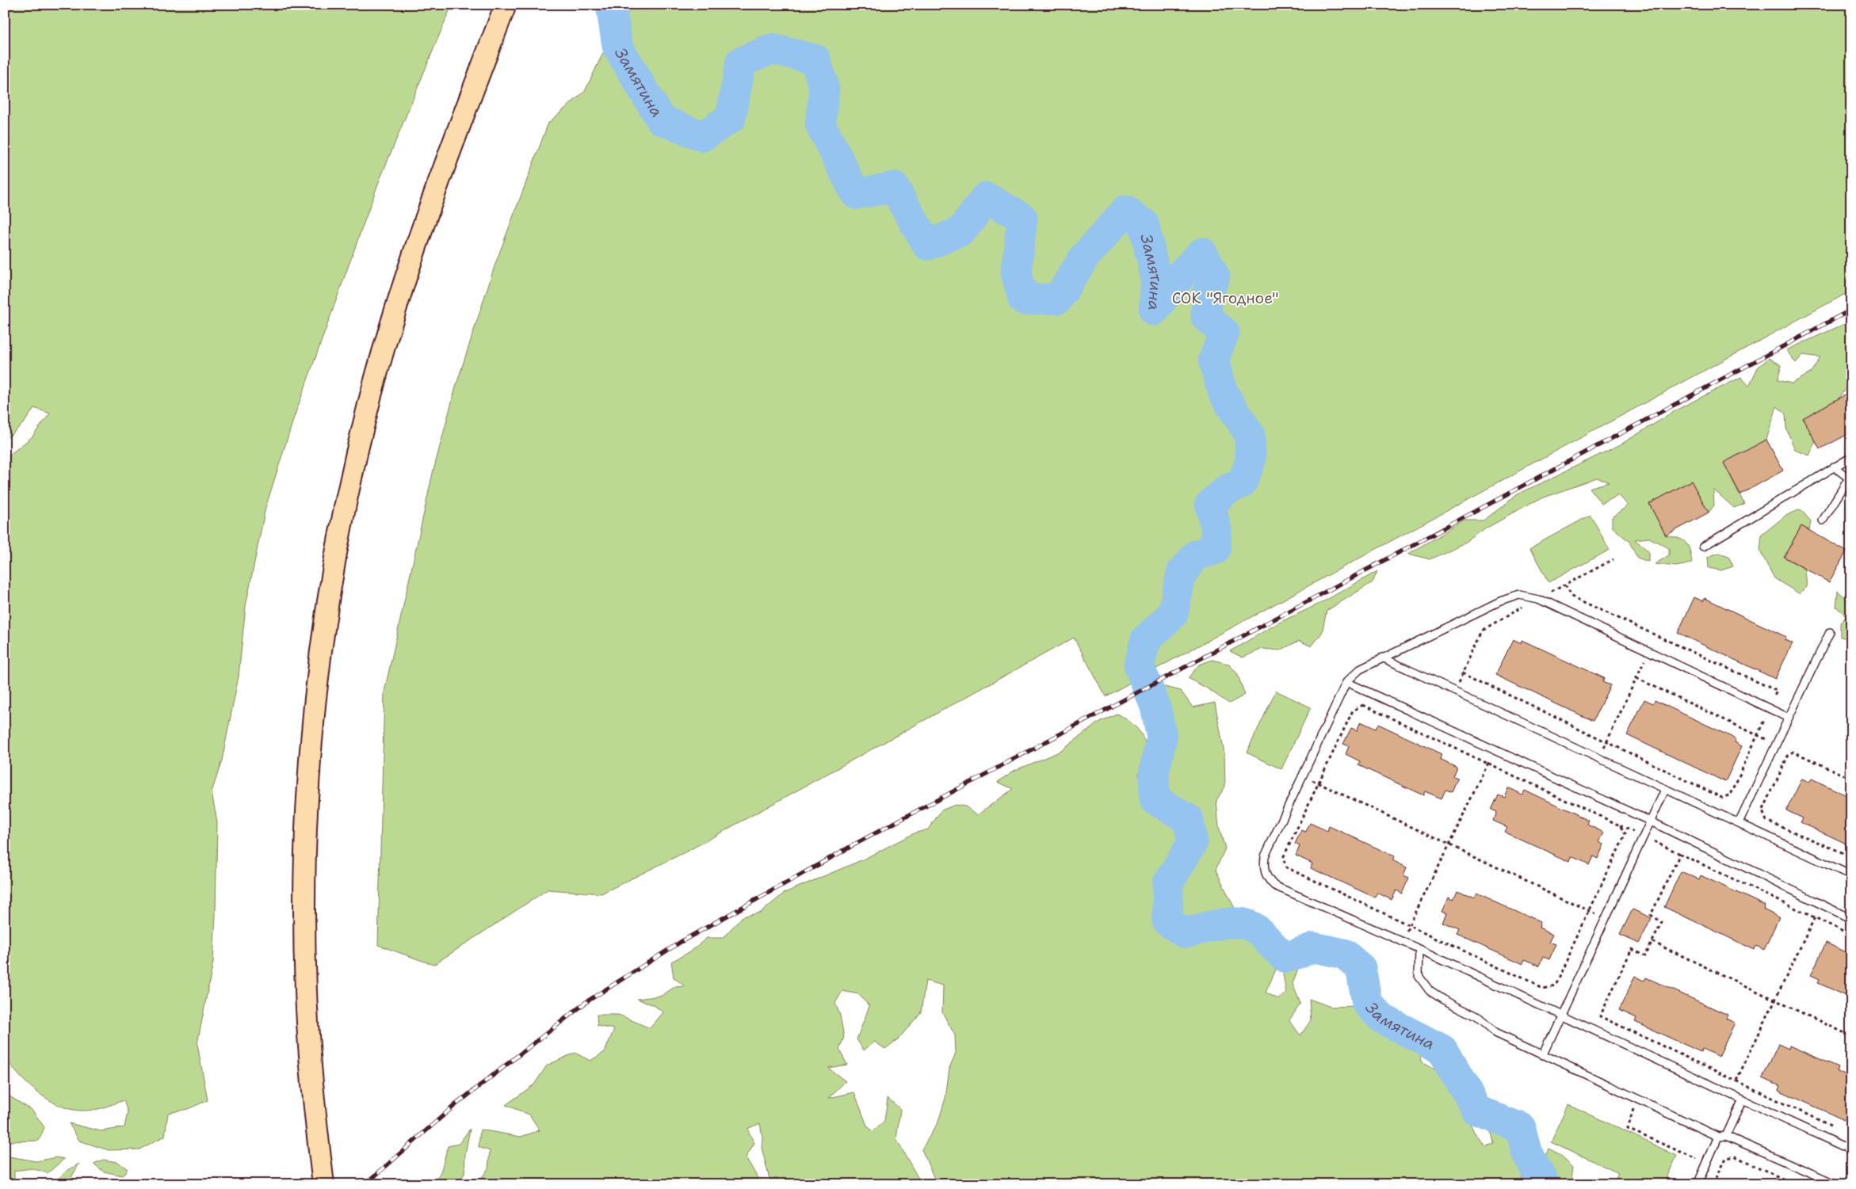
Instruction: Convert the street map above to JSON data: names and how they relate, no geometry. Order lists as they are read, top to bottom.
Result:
{
  "water": ["Замятина"],
  "parks": ["СОК \"Ягодное\""]
}
